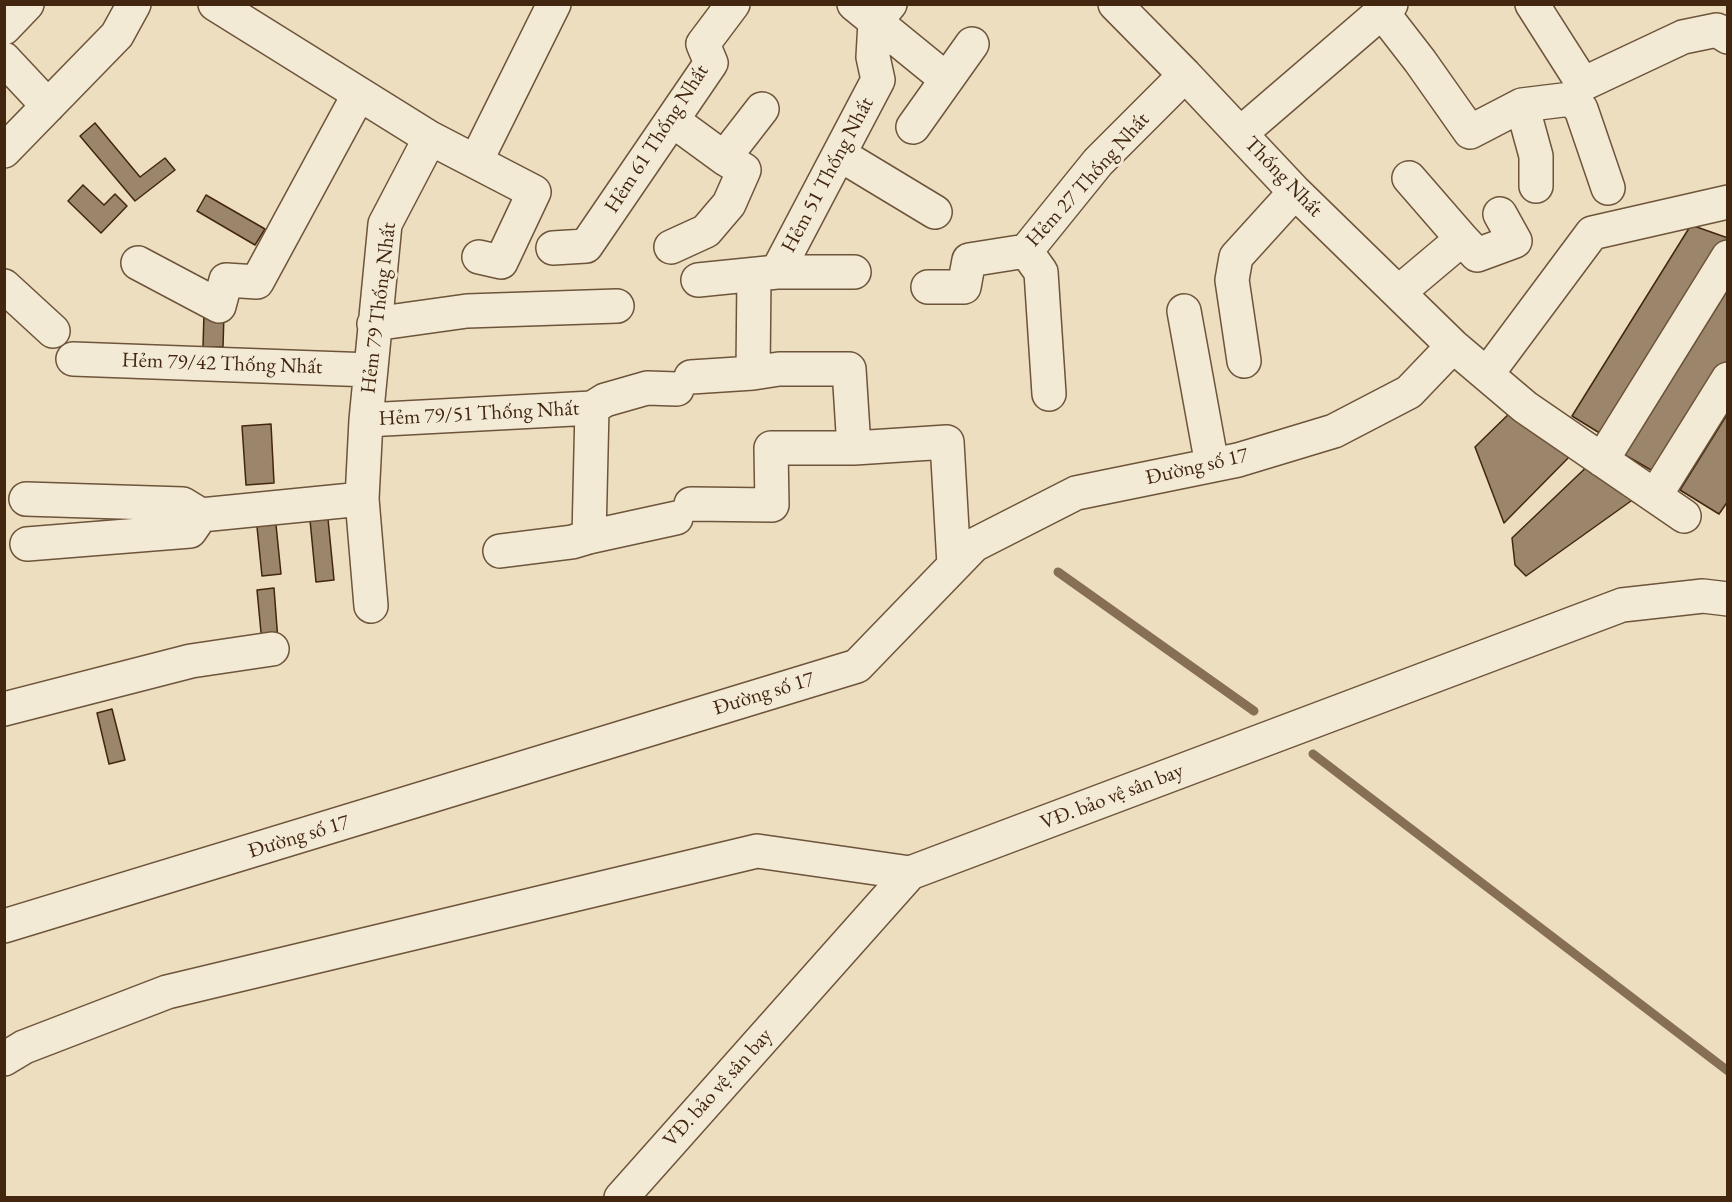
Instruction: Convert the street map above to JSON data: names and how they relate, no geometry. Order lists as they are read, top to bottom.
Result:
{
  "streets": {
    "street": [
      "Hẻm 61 Thống Nhất",
      "Hẻm 51 Thống Nhất",
      "Thống Nhất",
      "Hẻm 27 Thống Nhất",
      "Hẻm 79 Thống Nhất",
      "Hẻm 79/42 Thống Nhất",
      "Hẻm 79/51 Thống Nhất",
      "Đường số 17",
      "VĐ. bảo vệ sân bay"
    ]
  },
  "crossings": [
    ["Thống Nhất", "Hẻm 27 Thống Nhất"],
    ["Thống Nhất", "Đường số 17"],
    ["Hẻm 79 Thống Nhất", "Hẻm 79/42 Thống Nhất"],
    ["Hẻm 79 Thống Nhất", "Hẻm 79/51 Thống Nhất"]
  ]
}
